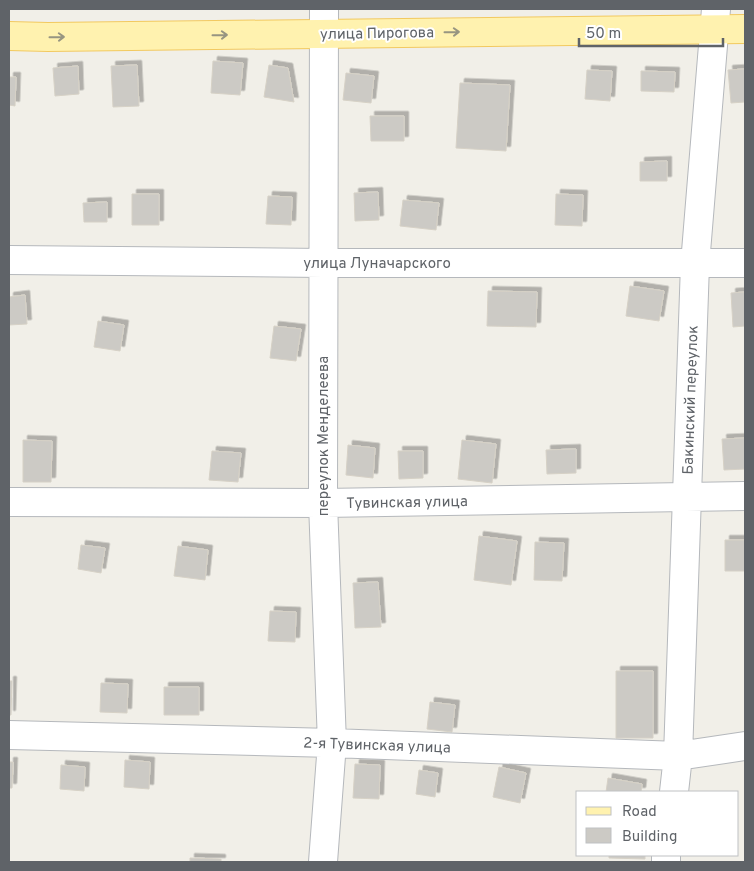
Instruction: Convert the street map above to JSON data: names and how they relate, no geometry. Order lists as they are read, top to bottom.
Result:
{
  "streets": {
    "main road": ["улица Пирогова"],
    "street": [
      "улица Луначарского",
      "Бакинский переулок",
      "переулок Менделеева",
      "Тувинская улица",
      "2-я Тувинская улица"
    ]
  },
  "crossings": [
    ["улица Пирогова", "Бакинский переулок"],
    ["улица Пирогова", "переулок Менделеева"],
    ["улица Луначарского", "Бакинский переулок"],
    ["улица Луначарского", "переулок Менделеева"],
    ["Бакинский переулок", "Тувинская улица"],
    ["Бакинский переулок", "2-я Тувинская улица"],
    ["переулок Менделеева", "Тувинская улица"],
    ["переулок Менделеева", "2-я Тувинская улица"]
  ],
  "one_way": ["улица Пирогова"],
  "legend": ["Road", "Building"],
  "scale_bar": "50 m"
}
